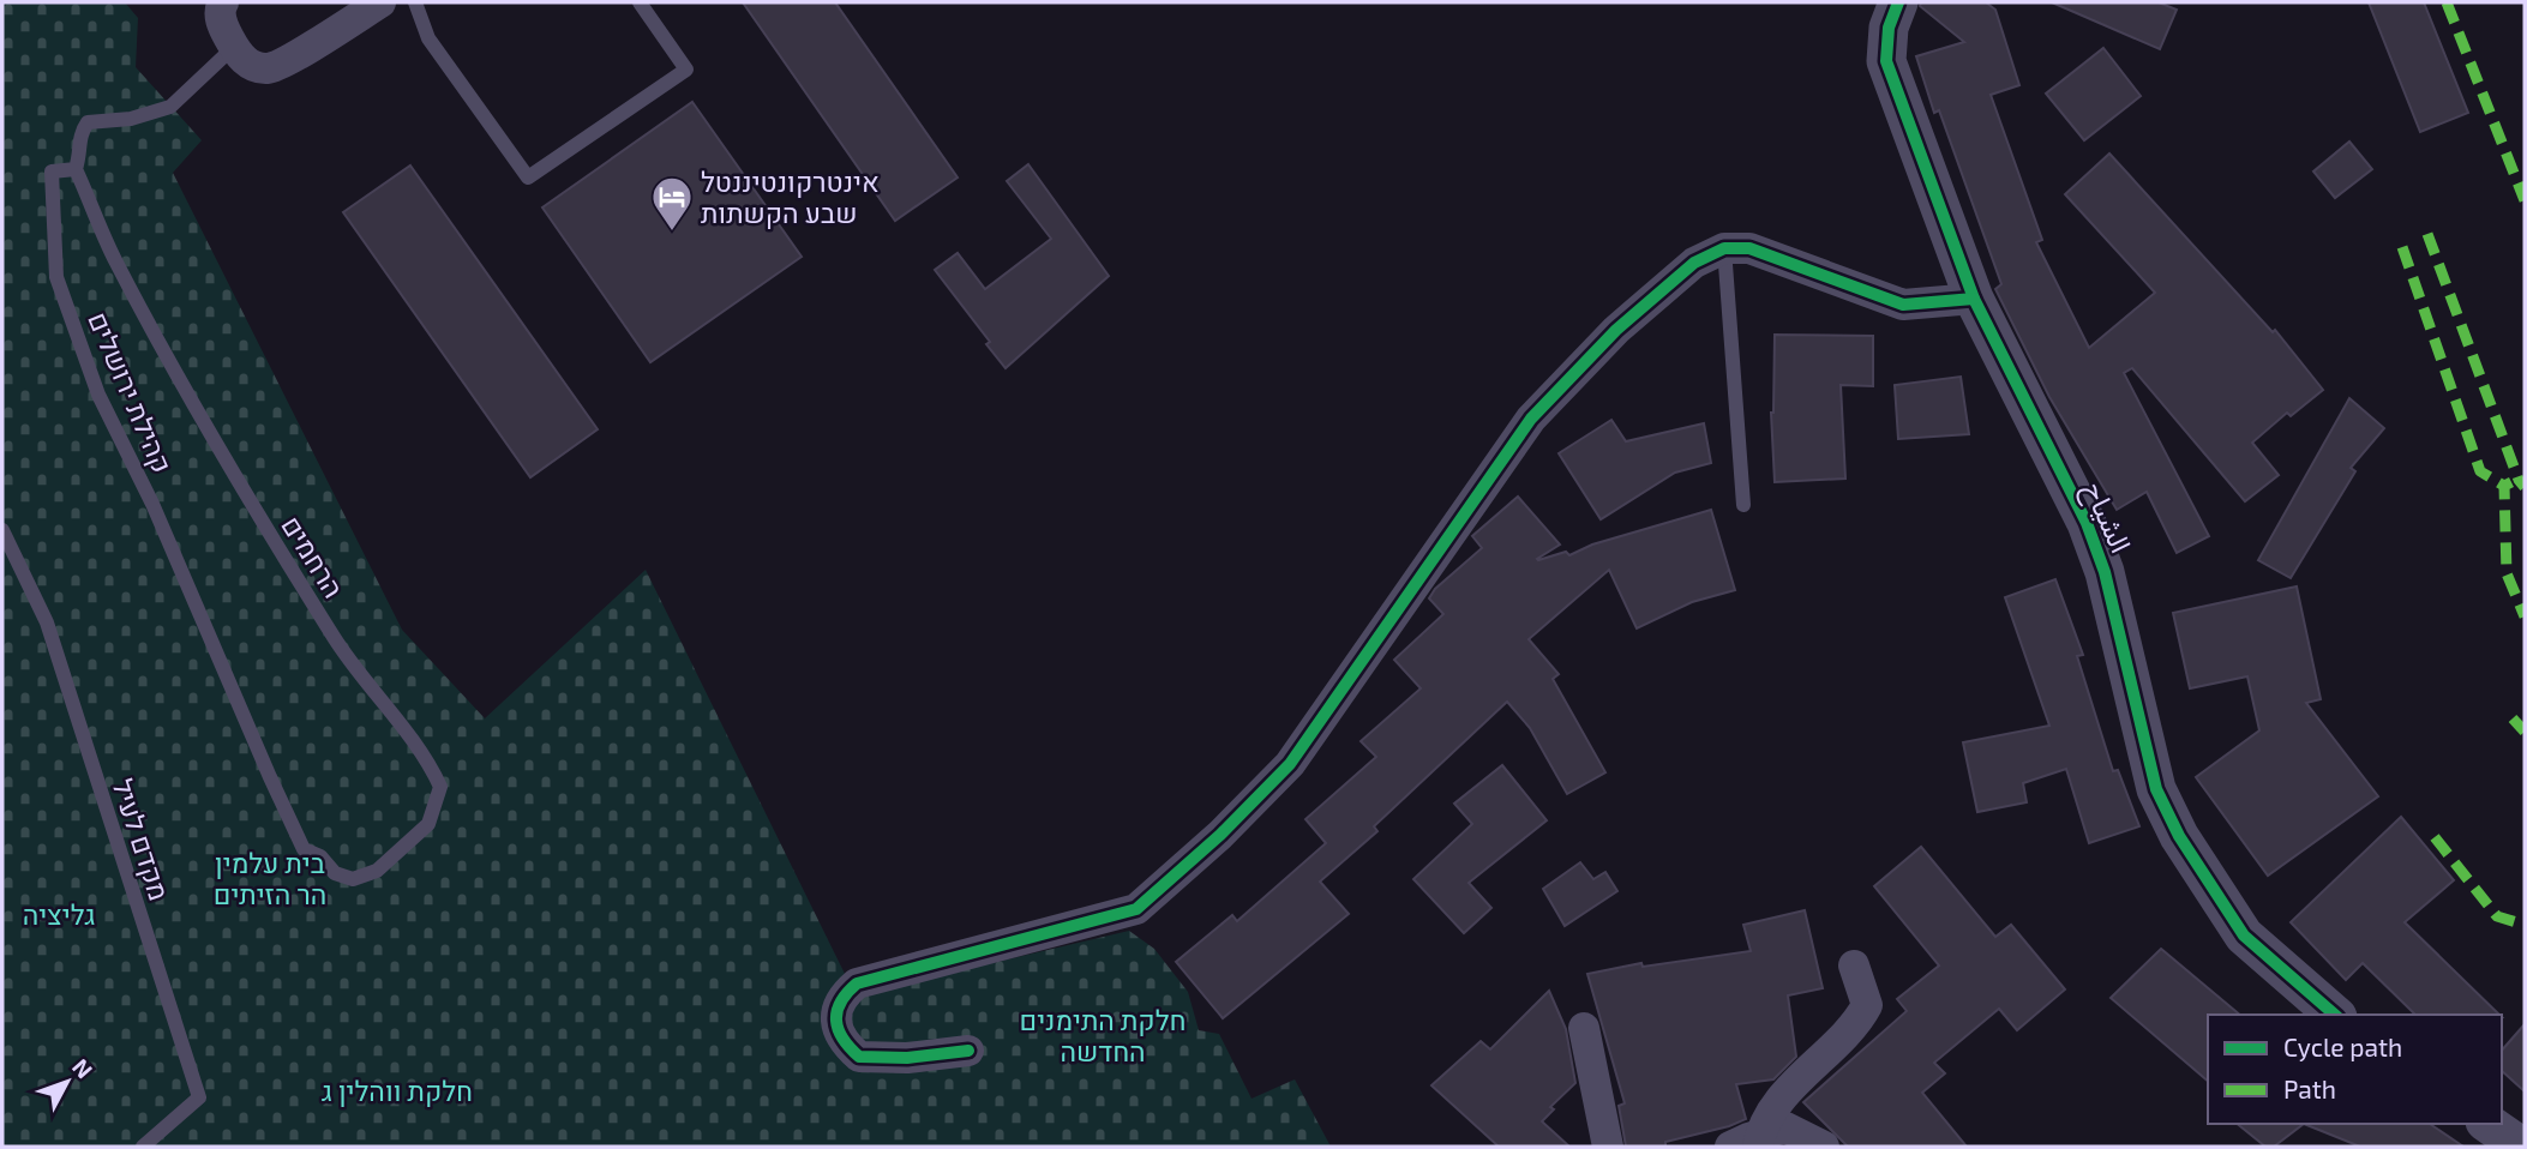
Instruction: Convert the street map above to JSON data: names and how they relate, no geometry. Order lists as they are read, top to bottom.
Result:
{
  "streets": {
    "street": ["الشياح"],
    "lane": ["קהילת ירושלים", "הרחמים", "מקדם לעיל"]
  },
  "crossings": [
    ["קהילת ירושלים", "הרחמים"]
  ],
  "parks": [
    "בית עלמין הר הזיתים",
    "גליציה",
    "חלקת התימנים החדשה",
    "חלקת ווהלין ג"
  ],
  "places": {
    "hotel": ["אינטרקונטיננטל שבע הקשתות"]
  },
  "legend": ["Cycle path", "Path"],
  "north": "top right"
}
